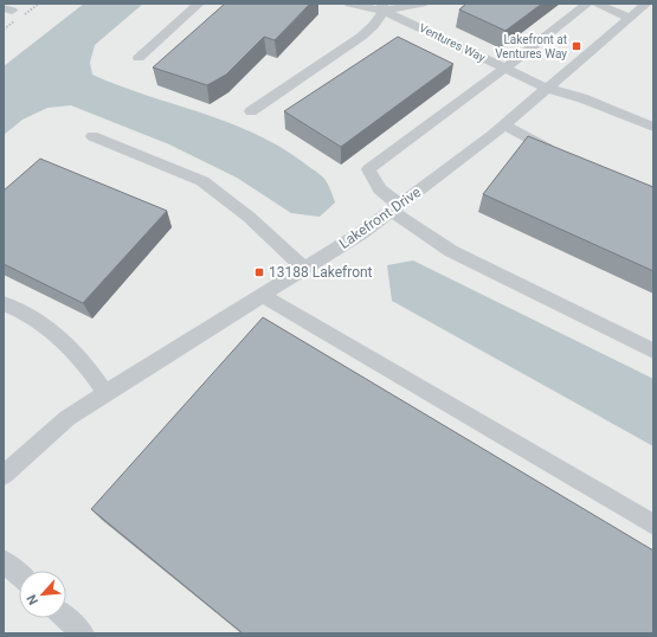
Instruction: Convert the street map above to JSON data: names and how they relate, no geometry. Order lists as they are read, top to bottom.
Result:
{
  "streets": {
    "street": ["Ventures Way", "Lakefront Drive"]
  },
  "crossings": [
    ["Ventures Way", "Lakefront Drive"]
  ],
  "places": {
    "transit": ["Lakefront at Ventures Way", "13188 Lakefront"]
  },
  "north": "bottom left"
}
